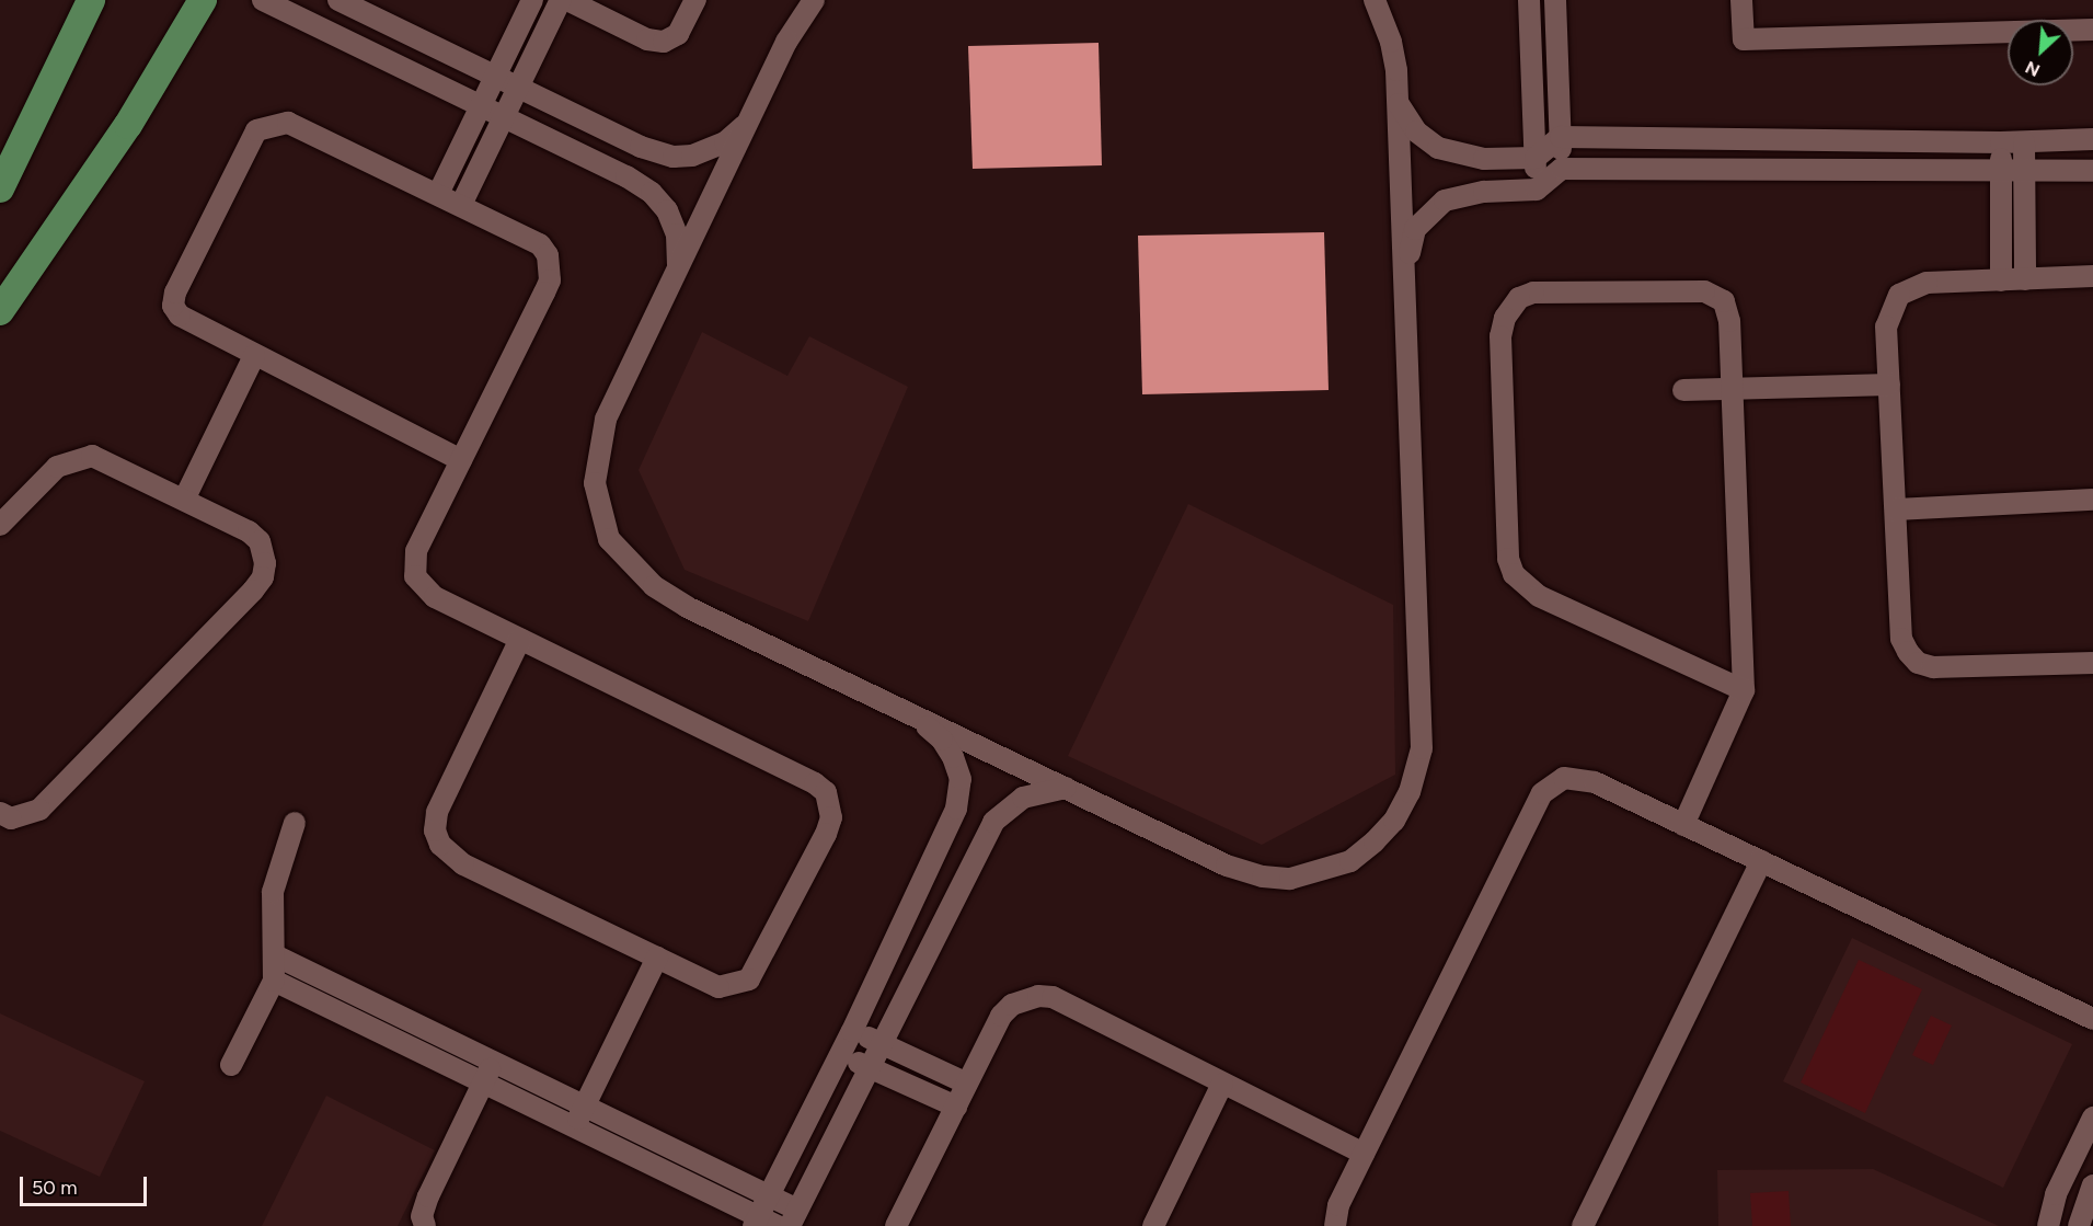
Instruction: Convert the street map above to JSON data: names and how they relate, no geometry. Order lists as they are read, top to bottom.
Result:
{
  "scale_bar": "50 m",
  "north": "bottom left"
}
